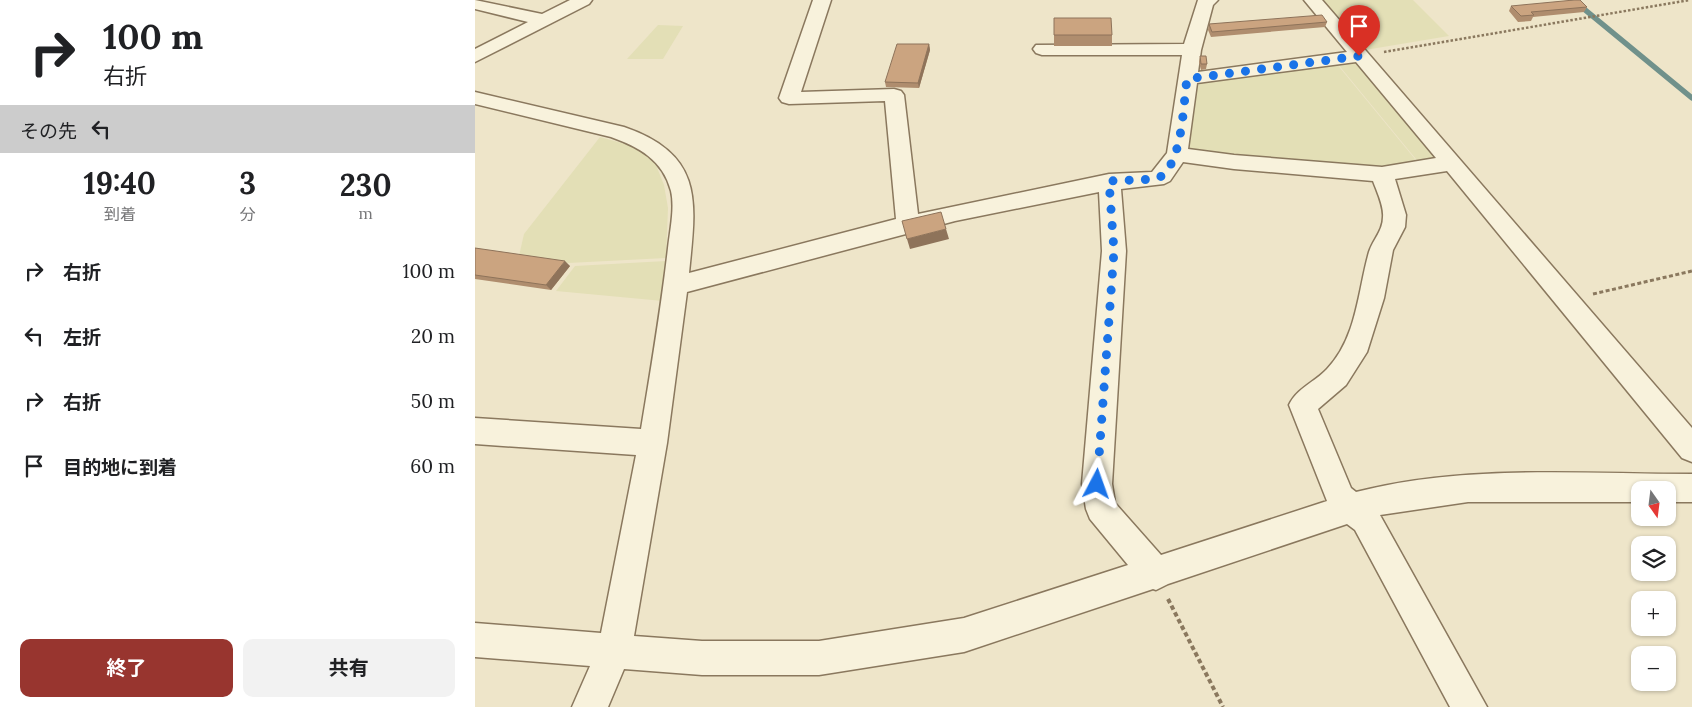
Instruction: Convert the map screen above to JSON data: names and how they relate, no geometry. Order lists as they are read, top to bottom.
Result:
{
  "north": "bottom",
  "page": {
    "turn": ["100 m", "右折"],
    "then": "その先",
    "eta": [
      "19:40",
      "到着",
      "3",
      "分",
      "230",
      "m"
    ],
    "list": [
      {
        "name": "右折",
        "value": "100 m"
      },
      {
        "name": "左折",
        "value": "20 m"
      },
      {
        "name": "右折",
        "value": "50 m"
      },
      {
        "name": "目的地に到着",
        "value": "60 m"
      }
    ],
    "map_buttons": ["+", "−"],
    "buttons": ["終了", "共有"]
  }
}
